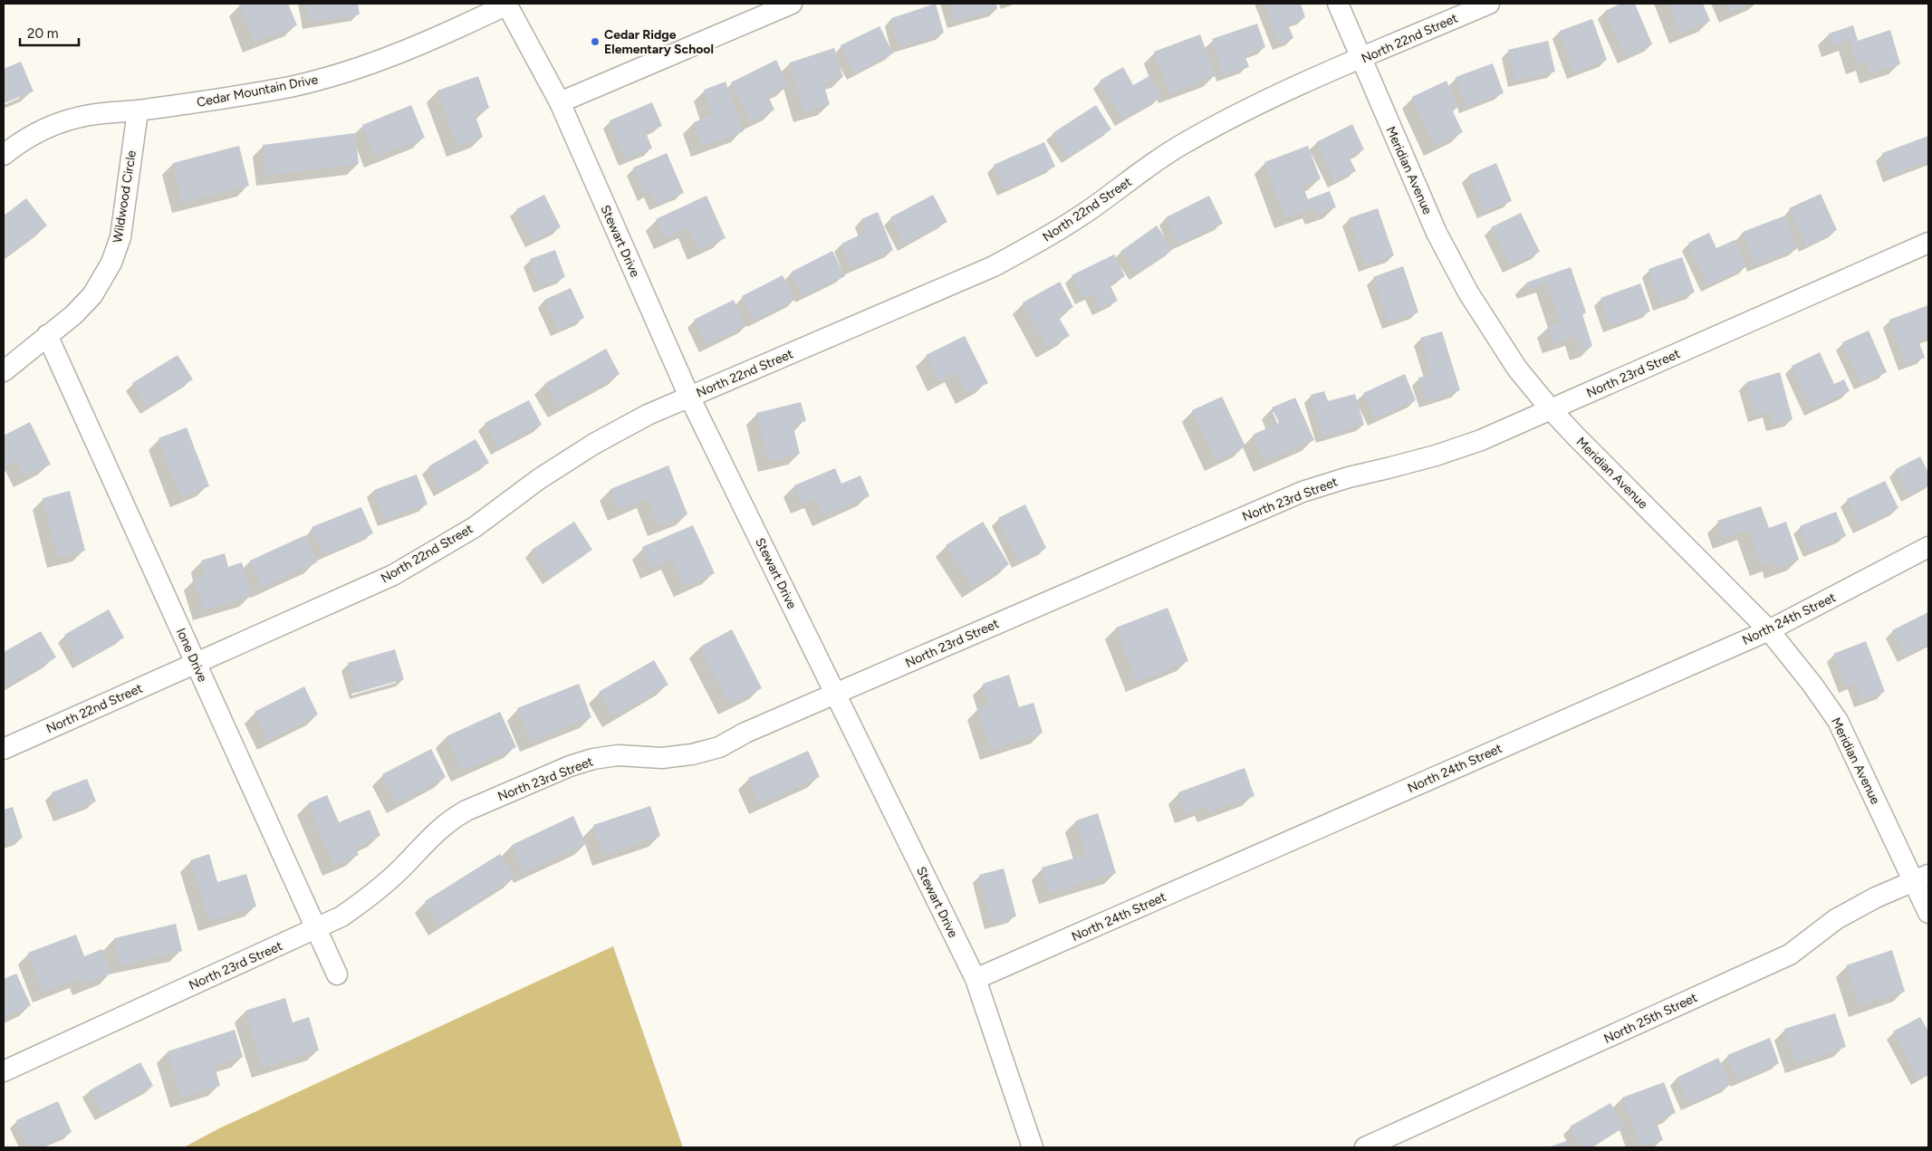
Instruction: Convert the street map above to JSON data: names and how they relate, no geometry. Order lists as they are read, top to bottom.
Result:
{
  "streets": {
    "street": [
      "North 22nd Street",
      "Cedar Mountain Drive",
      "Meridian Avenue",
      "Wildwood Circle",
      "Stewart Drive",
      "North 23rd Street",
      "North 24th Street",
      "Ione Drive",
      "North 25th Street"
    ]
  },
  "crossings": [
    ["North 22nd Street", "Meridian Avenue"],
    ["North 22nd Street", "Stewart Drive"],
    ["North 22nd Street", "Ione Drive"],
    ["Cedar Mountain Drive", "Wildwood Circle"],
    ["Cedar Mountain Drive", "Stewart Drive"],
    ["Meridian Avenue", "North 23rd Street"],
    ["Meridian Avenue", "North 24th Street"],
    ["Meridian Avenue", "North 25th Street"],
    ["Wildwood Circle", "Ione Drive"],
    ["Stewart Drive", "North 23rd Street"],
    ["Stewart Drive", "North 24th Street"],
    ["North 23rd Street", "Ione Drive"]
  ],
  "places": ["Cedar Ridge Elementary School"],
  "scale_bar": "20 m"
}
